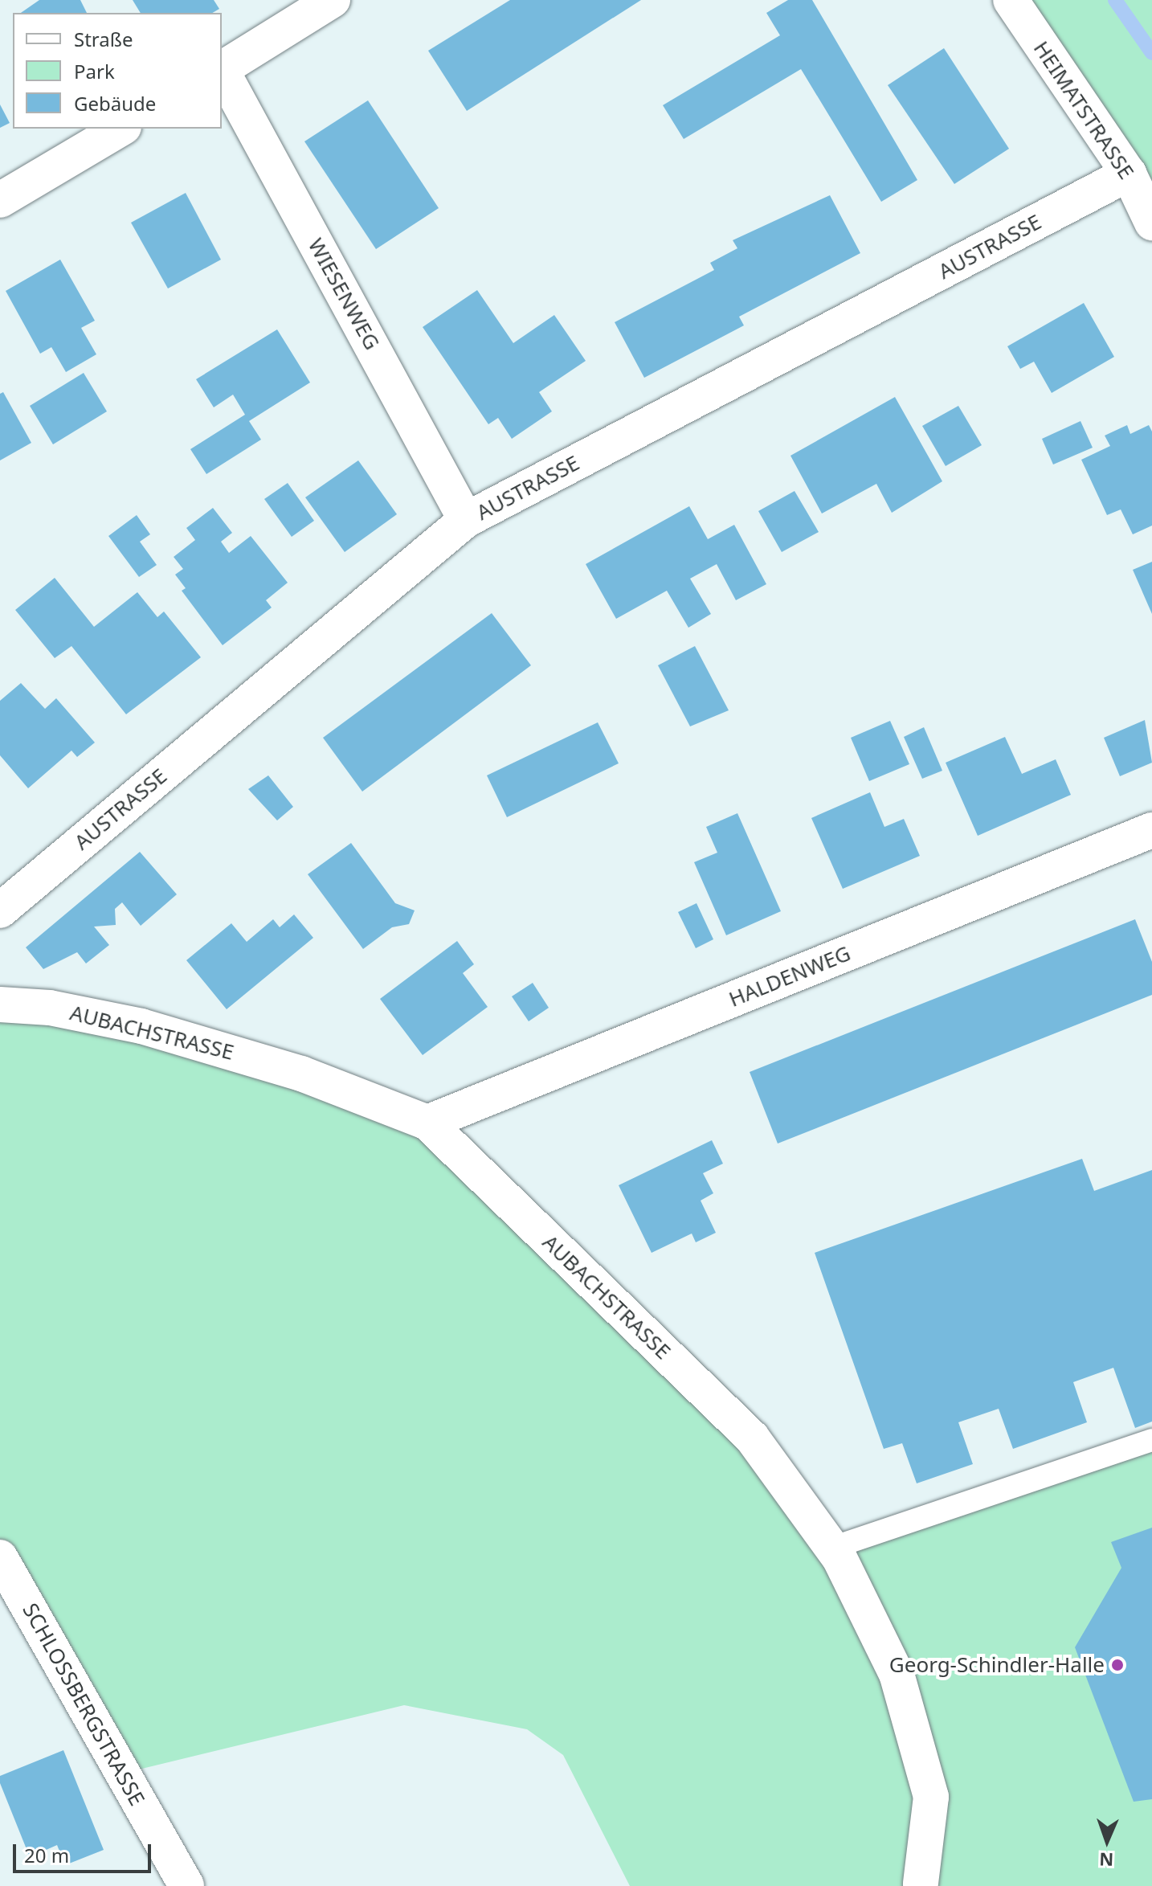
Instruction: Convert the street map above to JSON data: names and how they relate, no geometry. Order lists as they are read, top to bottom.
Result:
{
  "streets": {
    "street": [
      "HEIMATSTRASSE",
      "AUSTRASSE",
      "WIESENWEG",
      "HALDENWEG",
      "AUBACHSTRASSE",
      "SCHLOSSBERGSTRASSE"
    ]
  },
  "crossings": [
    ["HEIMATSTRASSE", "AUSTRASSE"],
    ["AUSTRASSE", "WIESENWEG"],
    ["HALDENWEG", "AUBACHSTRASSE"]
  ],
  "places": ["Georg-Schindler-Halle"],
  "legend": ["Straße", "Park", "Gebäude"],
  "scale_bar": "20 m",
  "north": "bottom"
}
